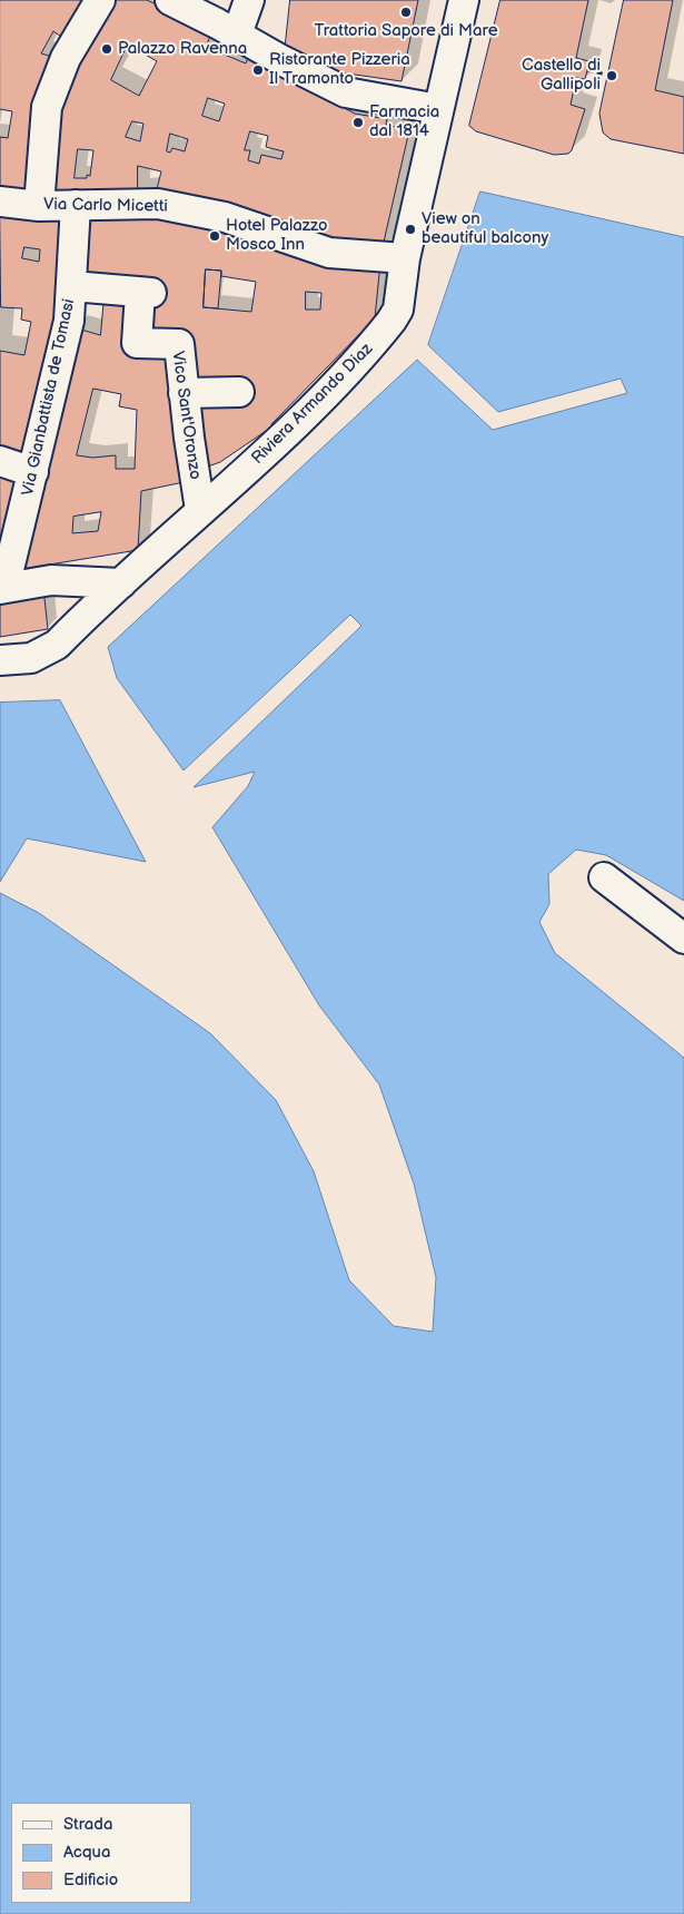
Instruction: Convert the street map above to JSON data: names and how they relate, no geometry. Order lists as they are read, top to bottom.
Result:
{
  "streets": {
    "street": [
      "Via Carlo Micetti",
      "Via Gianbattista de Tomasi",
      "Riviera Armando Diaz",
      "Vico Sant'Oronzo"
    ]
  },
  "crossings": [
    ["Via Carlo Micetti", "Via Gianbattista de Tomasi"],
    ["Via Carlo Micetti", "Riviera Armando Diaz"],
    ["Via Gianbattista de Tomasi", "Vico Sant'Oronzo"],
    ["Riviera Armando Diaz", "Vico Sant'Oronzo"]
  ],
  "places": [
    "Trattoria Sapore di Mare",
    "Palazzo Ravenna",
    "Ristorante Pizzeria Il Tramonto",
    "Castello di Gallipoli",
    "Farmacia dal 1814",
    "View on beautiful balcony",
    "Hotel Palazzo Mosco Inn"
  ],
  "legend": ["Strada", "Acqua", "Edificio"]
}
